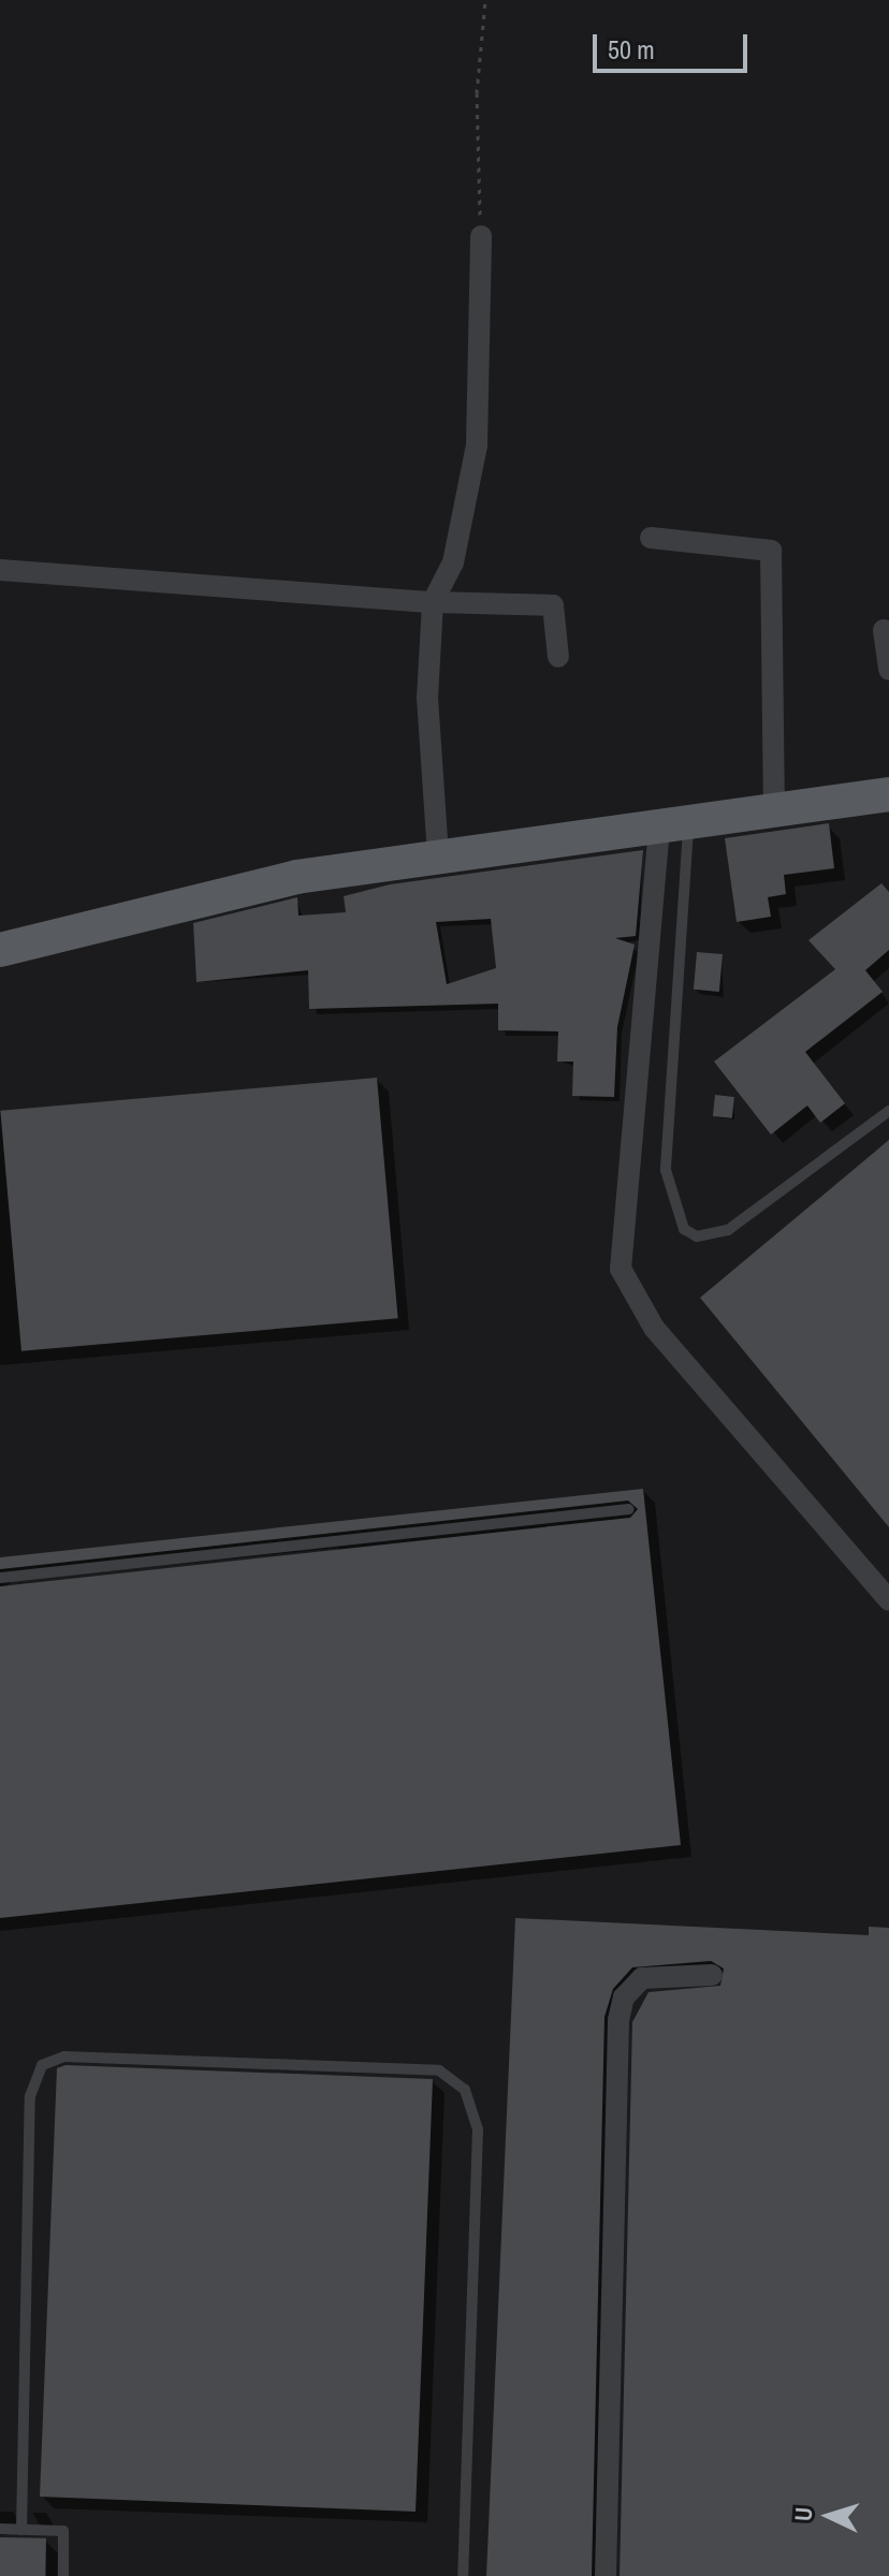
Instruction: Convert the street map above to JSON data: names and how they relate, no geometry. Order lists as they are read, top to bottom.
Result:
{
  "scale_bar": "50 m",
  "north": "left"
}
